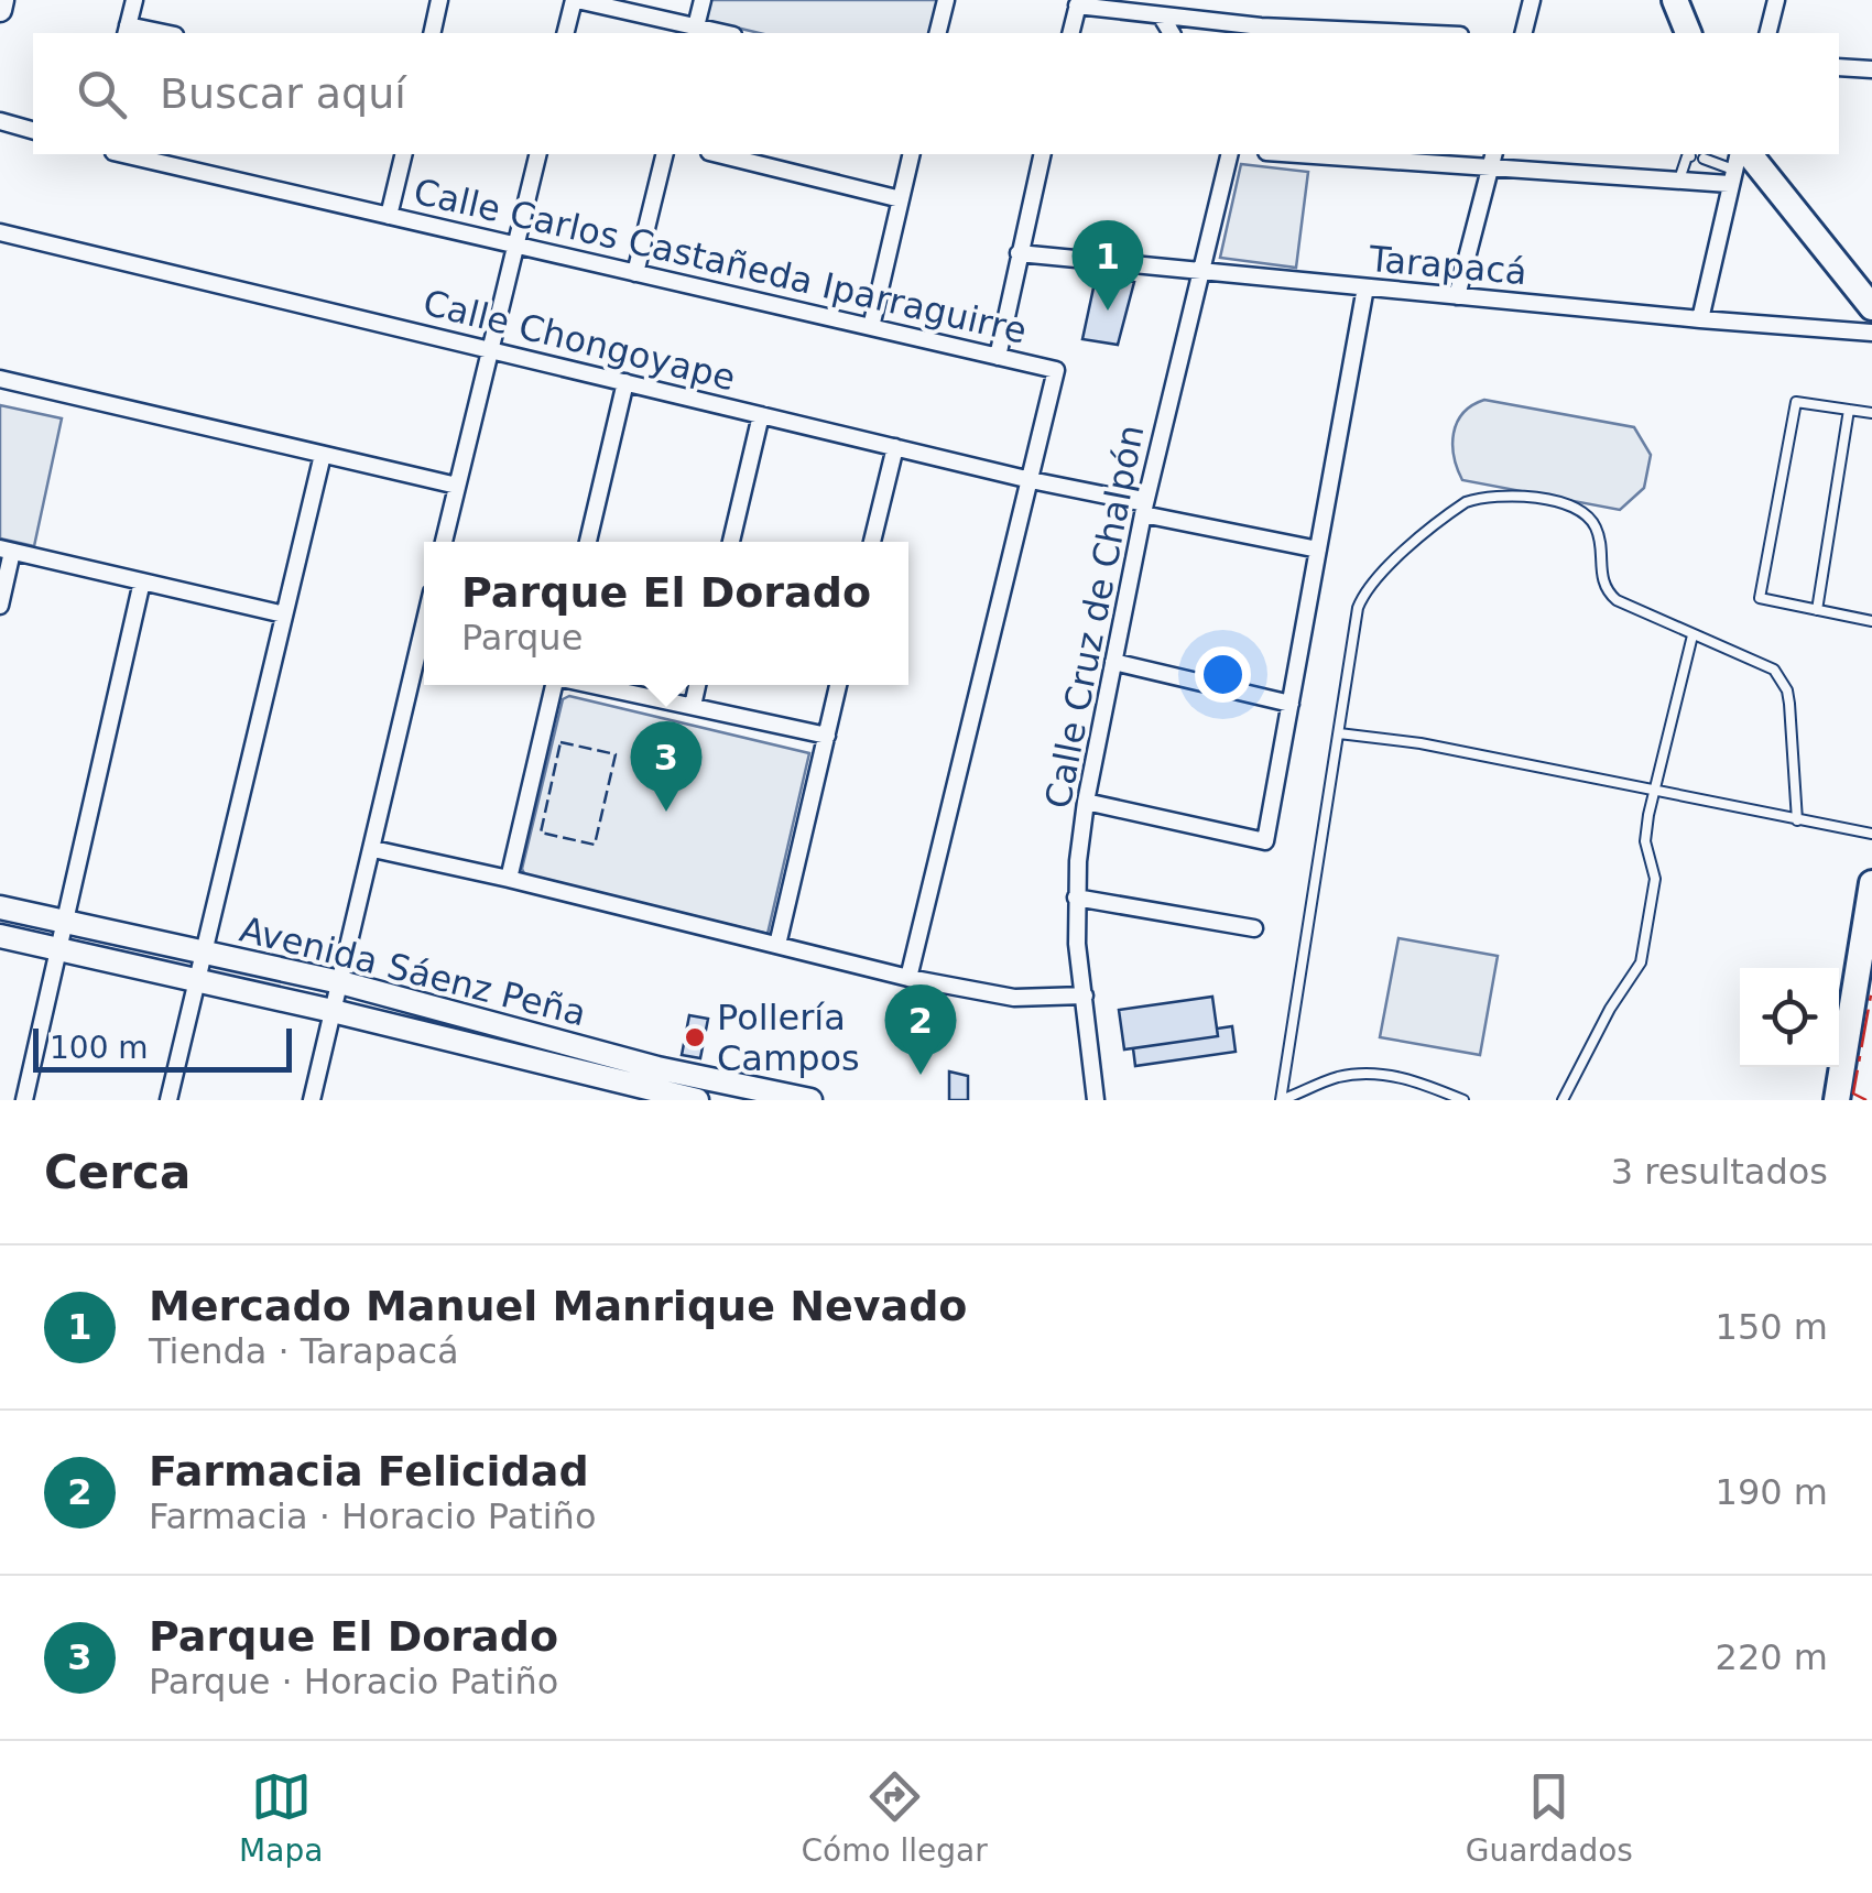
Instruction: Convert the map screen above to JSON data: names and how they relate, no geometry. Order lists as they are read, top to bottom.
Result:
{
  "streets": {
    "street": [
      "Calle Carlos Castañeda Iparraguirre",
      "Tarapacá",
      "Calle Chongoyape",
      "Calle Cruz de Chalpón",
      "Avenida Sáenz Peña"
    ]
  },
  "crossings": [
    ["Calle Carlos Castañeda Iparraguirre", "Calle Chongoyape"],
    ["Tarapacá", "Calle Cruz de Chalpón"],
    ["Calle Chongoyape", "Calle Cruz de Chalpón"]
  ],
  "places": ["Pollería Campos"],
  "scale_bar": "100 m",
  "page": {
    "search": "Buscar aquí",
    "pins": ["1", "3", "2"],
    "popup": ["Parque El Dorado", "Parque"],
    "scale": "100 m",
    "heading": ["Cerca", "3 resultados"],
    "list": [
      {
        "mark": "1",
        "name": "Mercado Manuel Manrique Nevado",
        "note": "Tienda · Tarapacá",
        "value": "150 m"
      },
      {
        "mark": "2",
        "name": "Farmacia Felicidad",
        "note": "Farmacia · Horacio Patiño",
        "value": "190 m"
      },
      {
        "mark": "3",
        "name": "Parque El Dorado",
        "note": "Parque · Horacio Patiño",
        "value": "220 m"
      }
    ],
    "nav": ["Mapa", "Cómo llegar", "Guardados"]
  }
}
